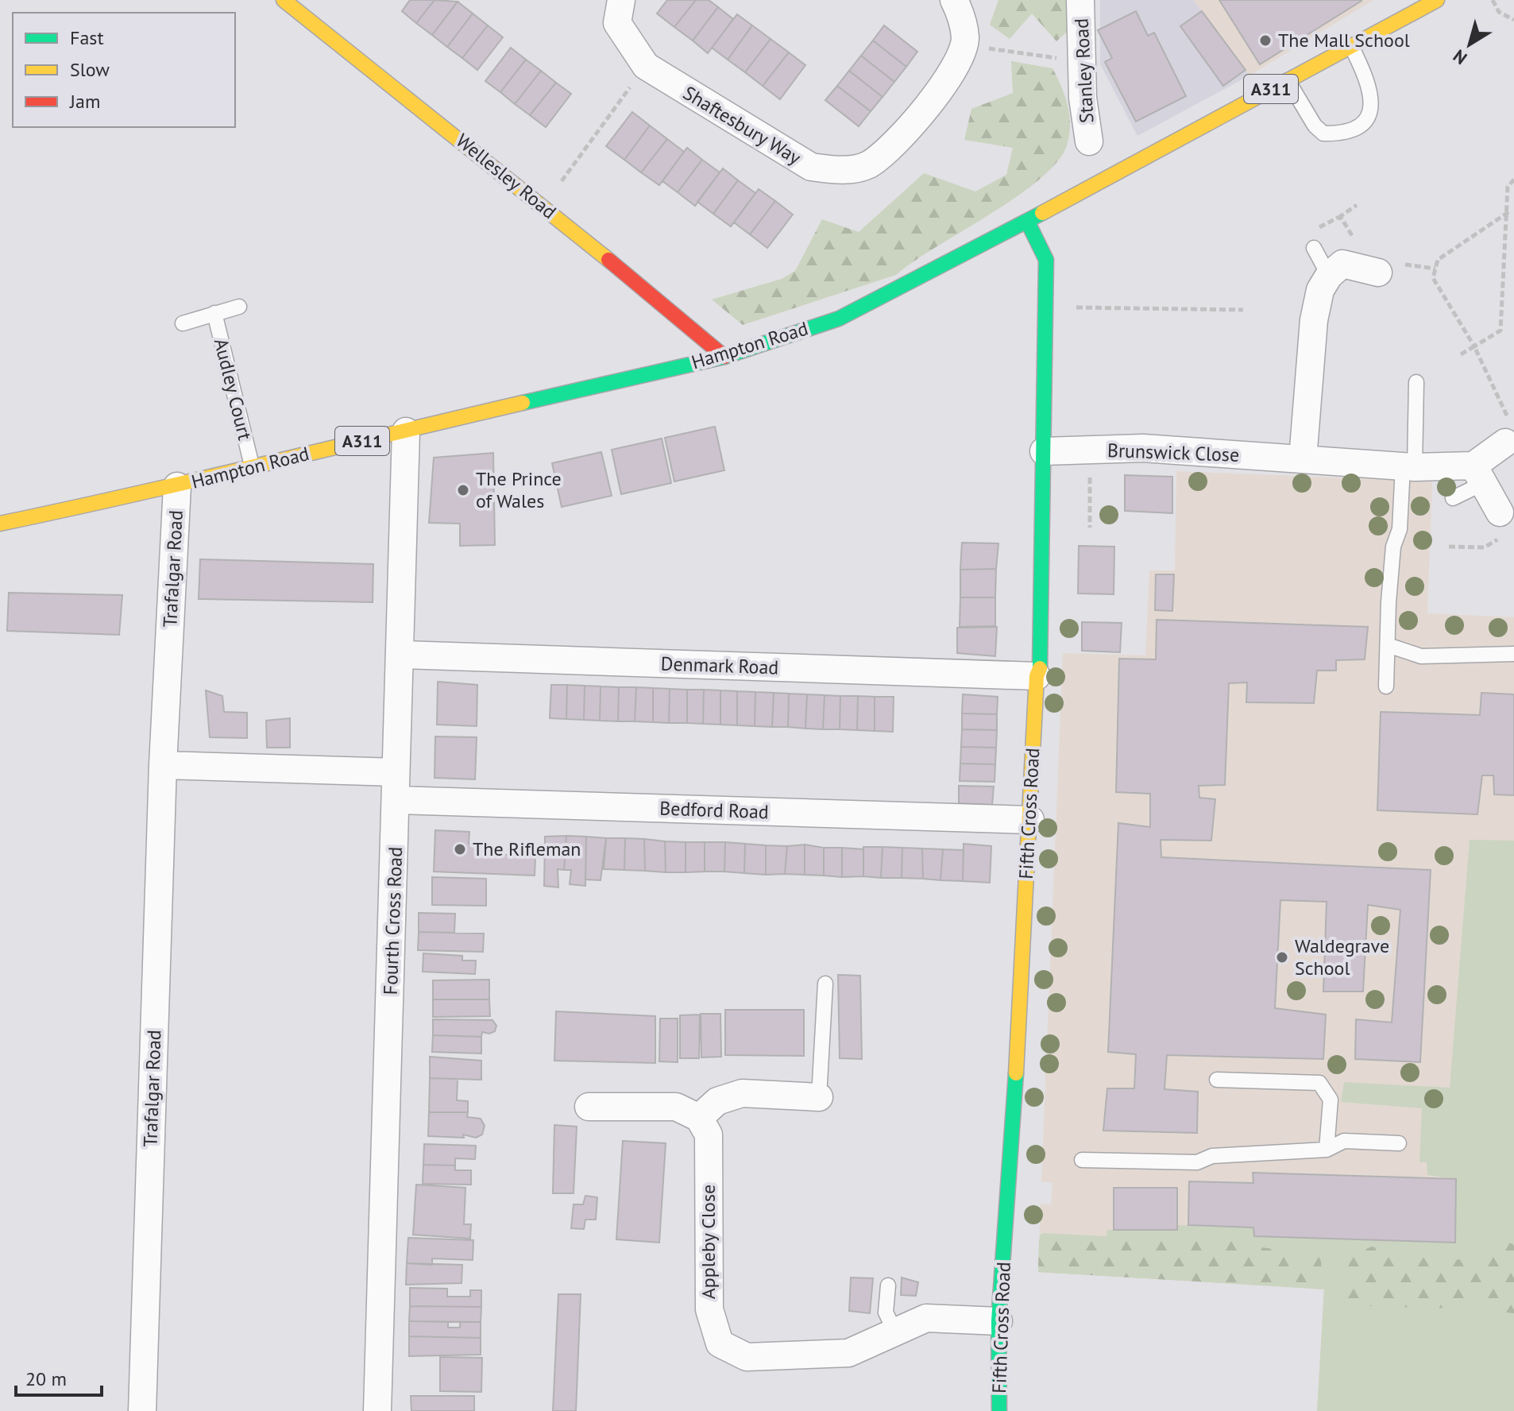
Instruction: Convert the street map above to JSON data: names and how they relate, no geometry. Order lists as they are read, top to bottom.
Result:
{
  "streets": {
    "street": [
      "Stanley Road",
      "A311",
      "Shaftesbury Way",
      "Wellesley Road",
      "Hampton Road",
      "Brunswick Close",
      "Trafalgar Road",
      "Denmark Road",
      "Bedford Road",
      "Fifth Cross Road",
      "Fourth Cross Road",
      "Appleby Close"
    ],
    "lane": ["Audley Court"]
  },
  "crossings": [
    ["Wellesley Road", "Hampton Road"],
    ["Hampton Road", "Audley Court"],
    ["Hampton Road", "Trafalgar Road"],
    ["Hampton Road", "Fifth Cross Road"],
    ["Hampton Road", "Fourth Cross Road"],
    ["Brunswick Close", "Fifth Cross Road"],
    ["Denmark Road", "Fifth Cross Road"],
    ["Denmark Road", "Fourth Cross Road"],
    ["Bedford Road", "Fifth Cross Road"],
    ["Bedford Road", "Fourth Cross Road"],
    ["Fifth Cross Road", "Appleby Close"]
  ],
  "places": [
    "The Mall School",
    "The Prince of Wales",
    "The Rifleman",
    "Waldegrave School"
  ],
  "legend": ["Fast", "Slow", "Jam"],
  "scale_bar": "20 m",
  "north": "bottom left"
}
